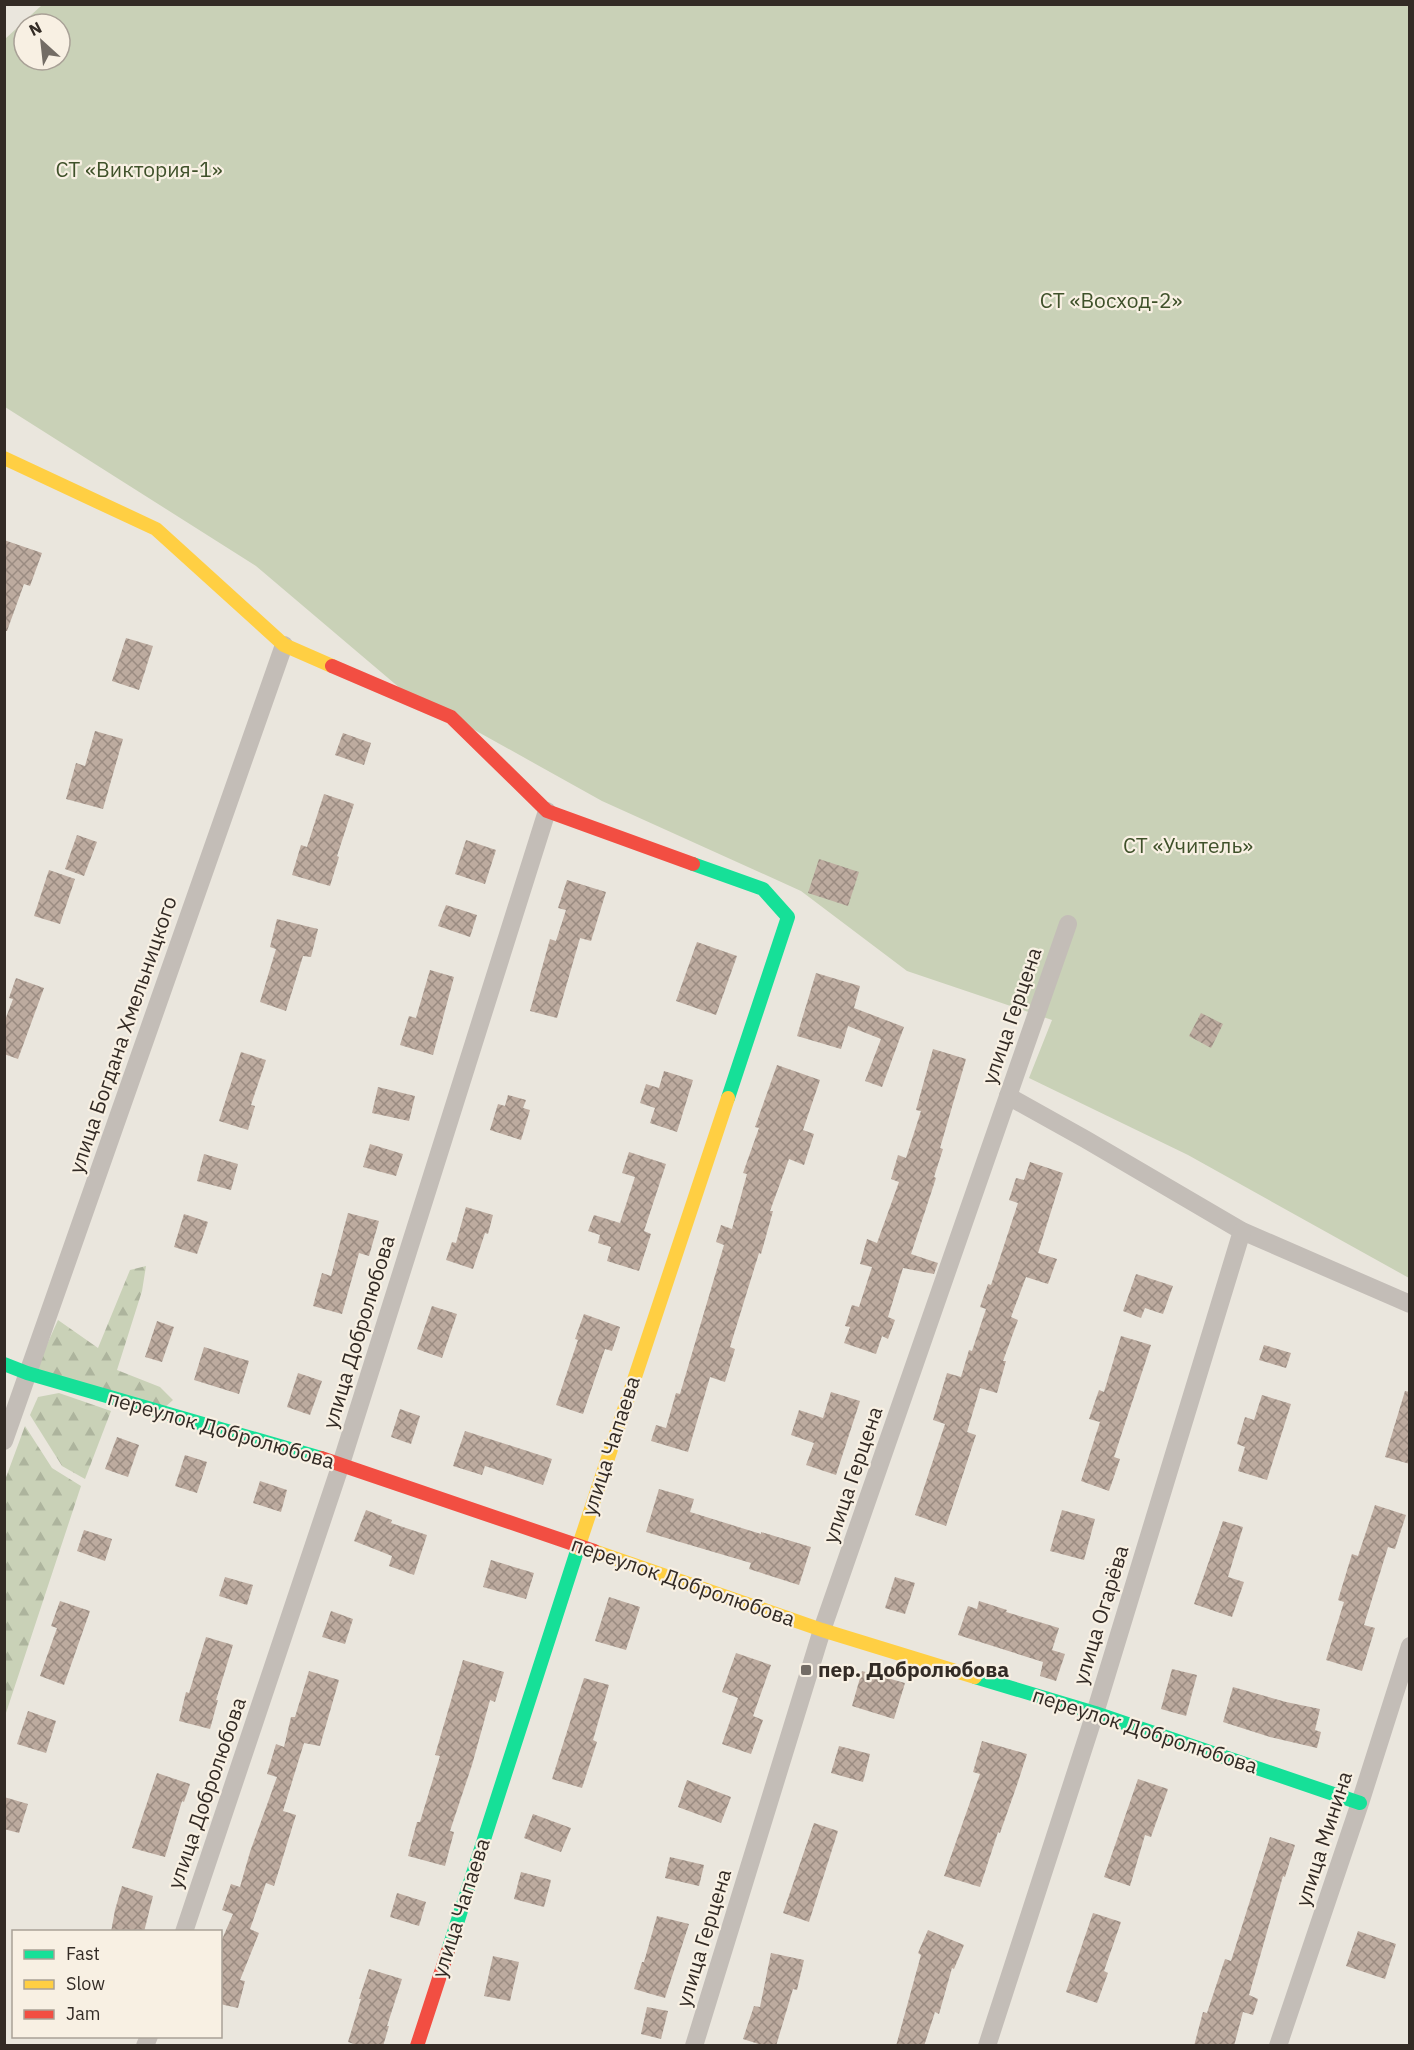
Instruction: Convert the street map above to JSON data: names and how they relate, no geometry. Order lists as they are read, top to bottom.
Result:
{
  "streets": {
    "street": [
      "улица Герцена",
      "улица Богдана Хмельницкого",
      "улица Добролюбова",
      "переулок Добролюбова",
      "улица Чапаева",
      "улица Огарёва",
      "улица Минина"
    ]
  },
  "crossings": [
    ["улица Герцена", "переулок Добролюбова"],
    ["улица Богдана Хмельницкого", "переулок Добролюбова"],
    ["улица Добролюбова", "переулок Добролюбова"],
    ["улица Добролюбова", "улица Чапаева"],
    ["переулок Добролюбова", "улица Чапаева"],
    ["переулок Добролюбова", "улица Огарёва"],
    ["переулок Добролюбова", "улица Минина"]
  ],
  "parks": ["СТ «Виктория-1»", "СТ «Восход-2»", "СТ «Учитель»"],
  "places": {
    "transit": ["пер. Добролюбова"]
  },
  "legend": ["Fast", "Slow", "Jam"],
  "north": "top left"
}
